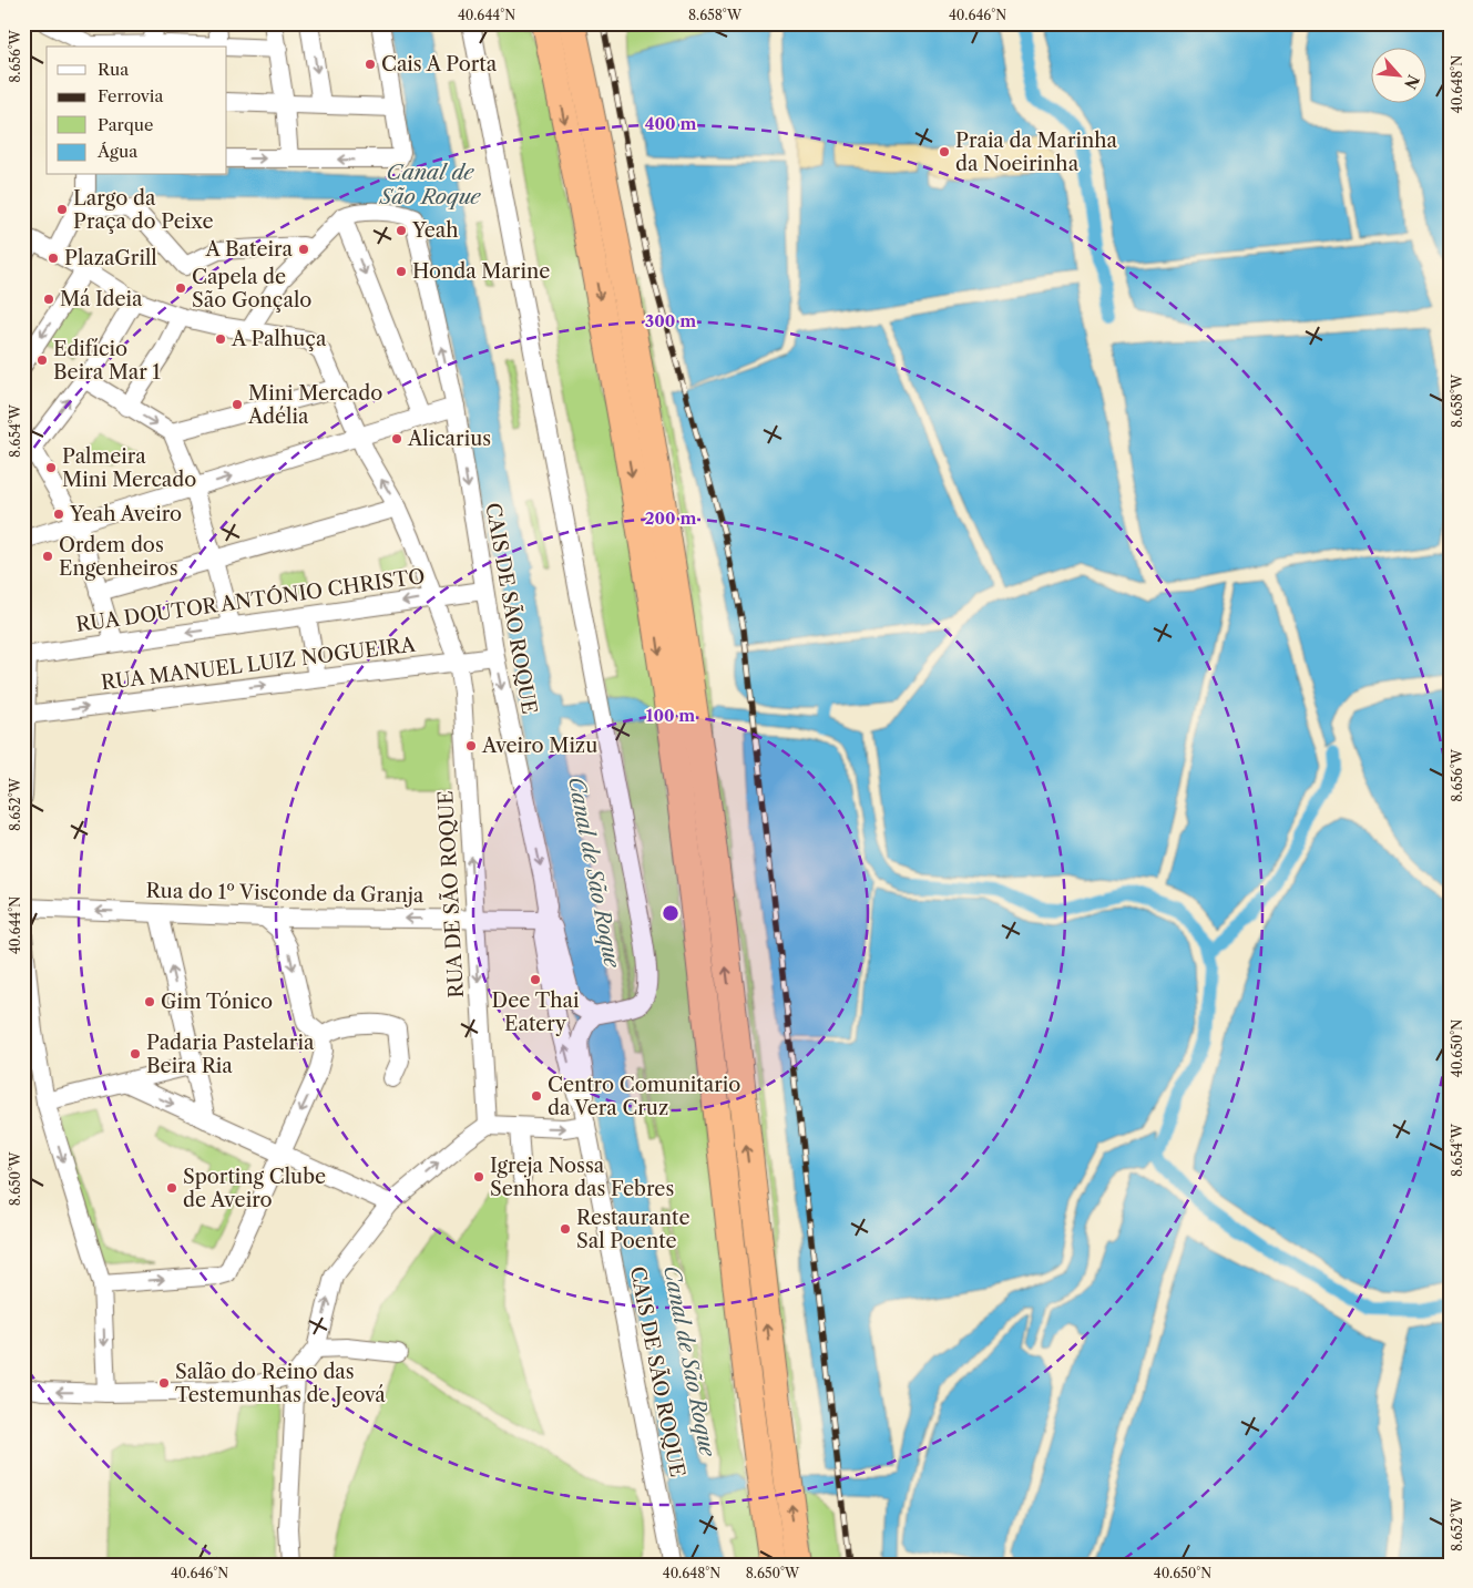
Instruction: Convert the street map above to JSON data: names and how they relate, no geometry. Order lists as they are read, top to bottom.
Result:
{
  "streets": {
    "street": [
      "RUA DOUTOR ANTÓNIO CHRISTO",
      "CAIS DE SÃO ROQUE",
      "RUA MANUEL LUIZ NOGUEIRA",
      "Rua do 1º Visconde da Granja",
      "RUA DE SÃO ROQUE"
    ]
  },
  "crossings": [
    ["RUA DOUTOR ANTÓNIO CHRISTO", "CAIS DE SÃO ROQUE"],
    ["RUA DOUTOR ANTÓNIO CHRISTO", "RUA DE SÃO ROQUE"],
    ["CAIS DE SÃO ROQUE", "RUA MANUEL LUIZ NOGUEIRA"],
    ["CAIS DE SÃO ROQUE", "Rua do 1º Visconde da Granja"],
    ["RUA MANUEL LUIZ NOGUEIRA", "RUA DE SÃO ROQUE"],
    ["Rua do 1º Visconde da Granja", "RUA DE SÃO ROQUE"]
  ],
  "one_way": ["Rua do 1º Visconde da Granja"],
  "water": ["Canal de São Roque"],
  "places": [
    "Cais A Porta",
    "Praia da Marinha da Noeirinha",
    "Largo da Praça do Peixe",
    "Yeah",
    "A Bateira",
    "PlazaGrill",
    "Honda Marine",
    "Capela de São Gonçalo",
    "Má Ideia",
    "A Palhuça",
    "Edifício Beira Mar 1",
    "Mini Mercado Adélia",
    "Alicarius",
    "Palmeira Mini Mercado",
    "Yeah Aveiro",
    "Ordem dos Engenheiros",
    "Aveiro Mizu",
    "Dee Thai Eatery",
    "Gim Tónico",
    "Padaria Pastelaria Beira Ria",
    "Centro Comunitario da Vera Cruz",
    "Igreja Nossa Senhora das Febres",
    "Sporting Clube de Aveiro",
    "Restaurante Sal Poente",
    "Salão do Reino das Testemunhas de Jeová"
  ],
  "legend": [
    "Rua",
    "Ferrovia",
    "Parque",
    "Água"
  ],
  "north": "bottom right",
  "coordinates": [
    "40.644°N",
    "8.658°W",
    "40.646°N",
    "8.656°W",
    "40.648°N",
    "8.654°W",
    "8.652°W",
    "40.650°N",
    "8.650°W"
  ],
  "rings": [
    "400 m",
    "300 m",
    "200 m",
    "100 m"
  ]
}
